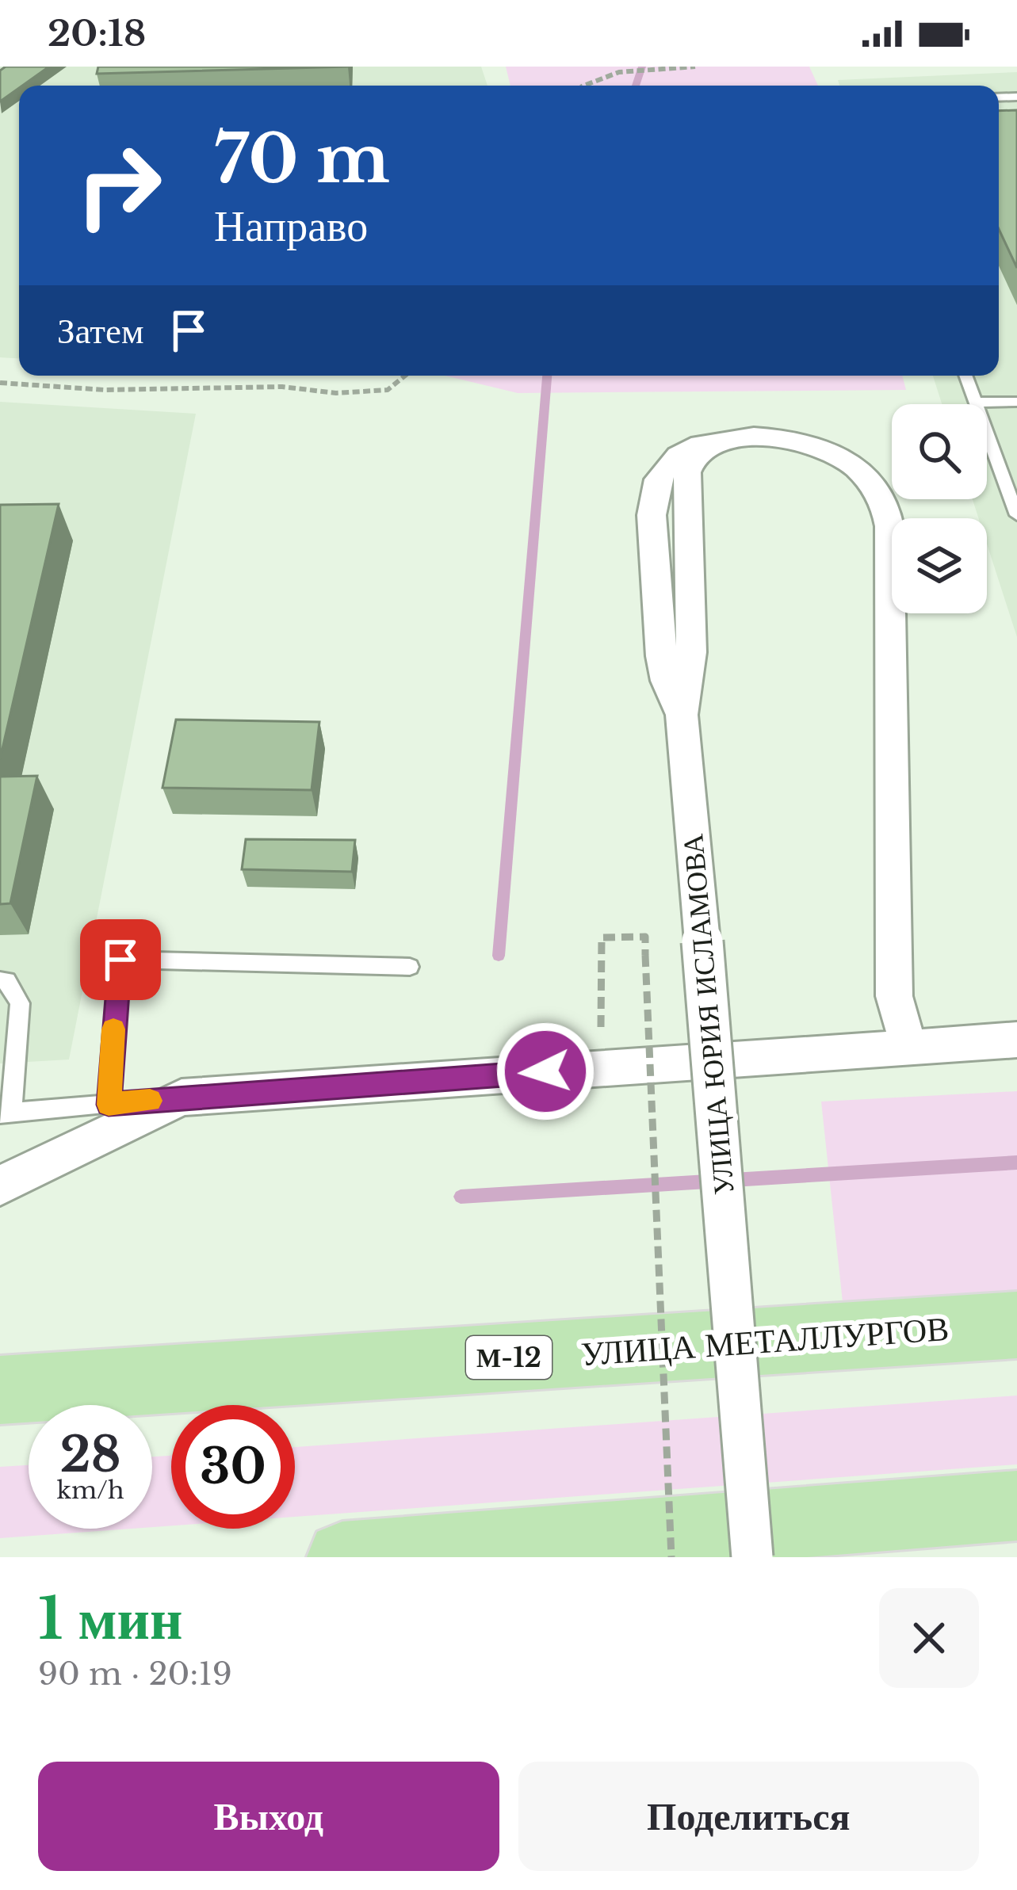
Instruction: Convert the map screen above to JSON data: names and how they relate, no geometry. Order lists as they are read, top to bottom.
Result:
{
  "streets": {
    "main road": ["УЛИЦА МЕТАЛЛУРГОВ", "М-12"],
    "street": ["УЛИЦА ЮРИЯ ИСЛАМОВА"]
  },
  "page": {
    "status": "20:18",
    "turn": ["70 m", "Направо"],
    "then": "Затем",
    "speed": "28 km/h",
    "limit": "30",
    "heading": ["1 мин", "90 m · 20:19"],
    "buttons": ["Выход", "Поделиться"]
  }
}
